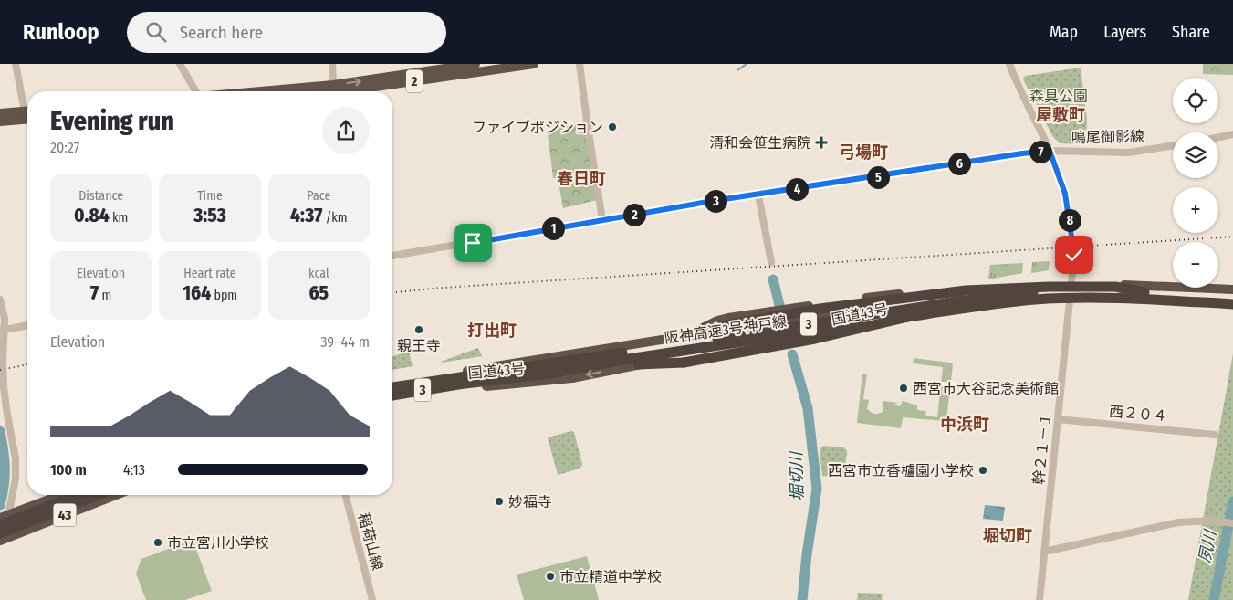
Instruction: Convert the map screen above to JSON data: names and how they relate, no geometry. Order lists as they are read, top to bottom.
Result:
{
  "streets": {
    "highway": [
      "2",
      "国道43号",
      "3",
      "阪神高速3号神戸線",
      "43"
    ],
    "street": [
      "鳴尾御影線",
      "西２０４",
      "幹２１－１",
      "稲荷山線"
    ]
  },
  "crossings": [
    ["国道43号", "幹２１－１"],
    ["西２０４", "幹２１－１"]
  ],
  "districts": [
    "屋敷町",
    "弓場町",
    "春日町",
    "打出町",
    "中浜町",
    "堀切町"
  ],
  "water": ["堀切川", "夙川"],
  "parks": ["森具公園"],
  "places": {
    "other": [
      "ファイブポジション",
      "親王寺",
      "西宮市大谷記念美術館",
      "西宮市立香櫨園小学校",
      "妙福寺",
      "市立宮川小学校",
      "市立精道中学校"
    ],
    "health": ["清和会笹生病院"]
  },
  "page": {
    "header": "Runloop",
    "search": "Search here",
    "nav": ["Map", "Layers", "Share"],
    "map_buttons": ["+", "−"],
    "heading": ["Evening run", "20:27"],
    "pins": [
      "7",
      "6",
      "5",
      "4",
      "3",
      "2",
      "8",
      "1"
    ],
    "stats": [
      ["Distance", "0.84 km"],
      ["Time", "3:53"],
      ["Pace", "4:37 /km"],
      ["Elevation", "7 m"],
      ["Heart rate", "164 bpm"],
      ["kcal", "65"]
    ],
    "chart": ["Elevation", "39–44 m"],
    "list": [
      {
        "name": "100 m",
        "note": "4:13"
      }
    ]
  }
}
